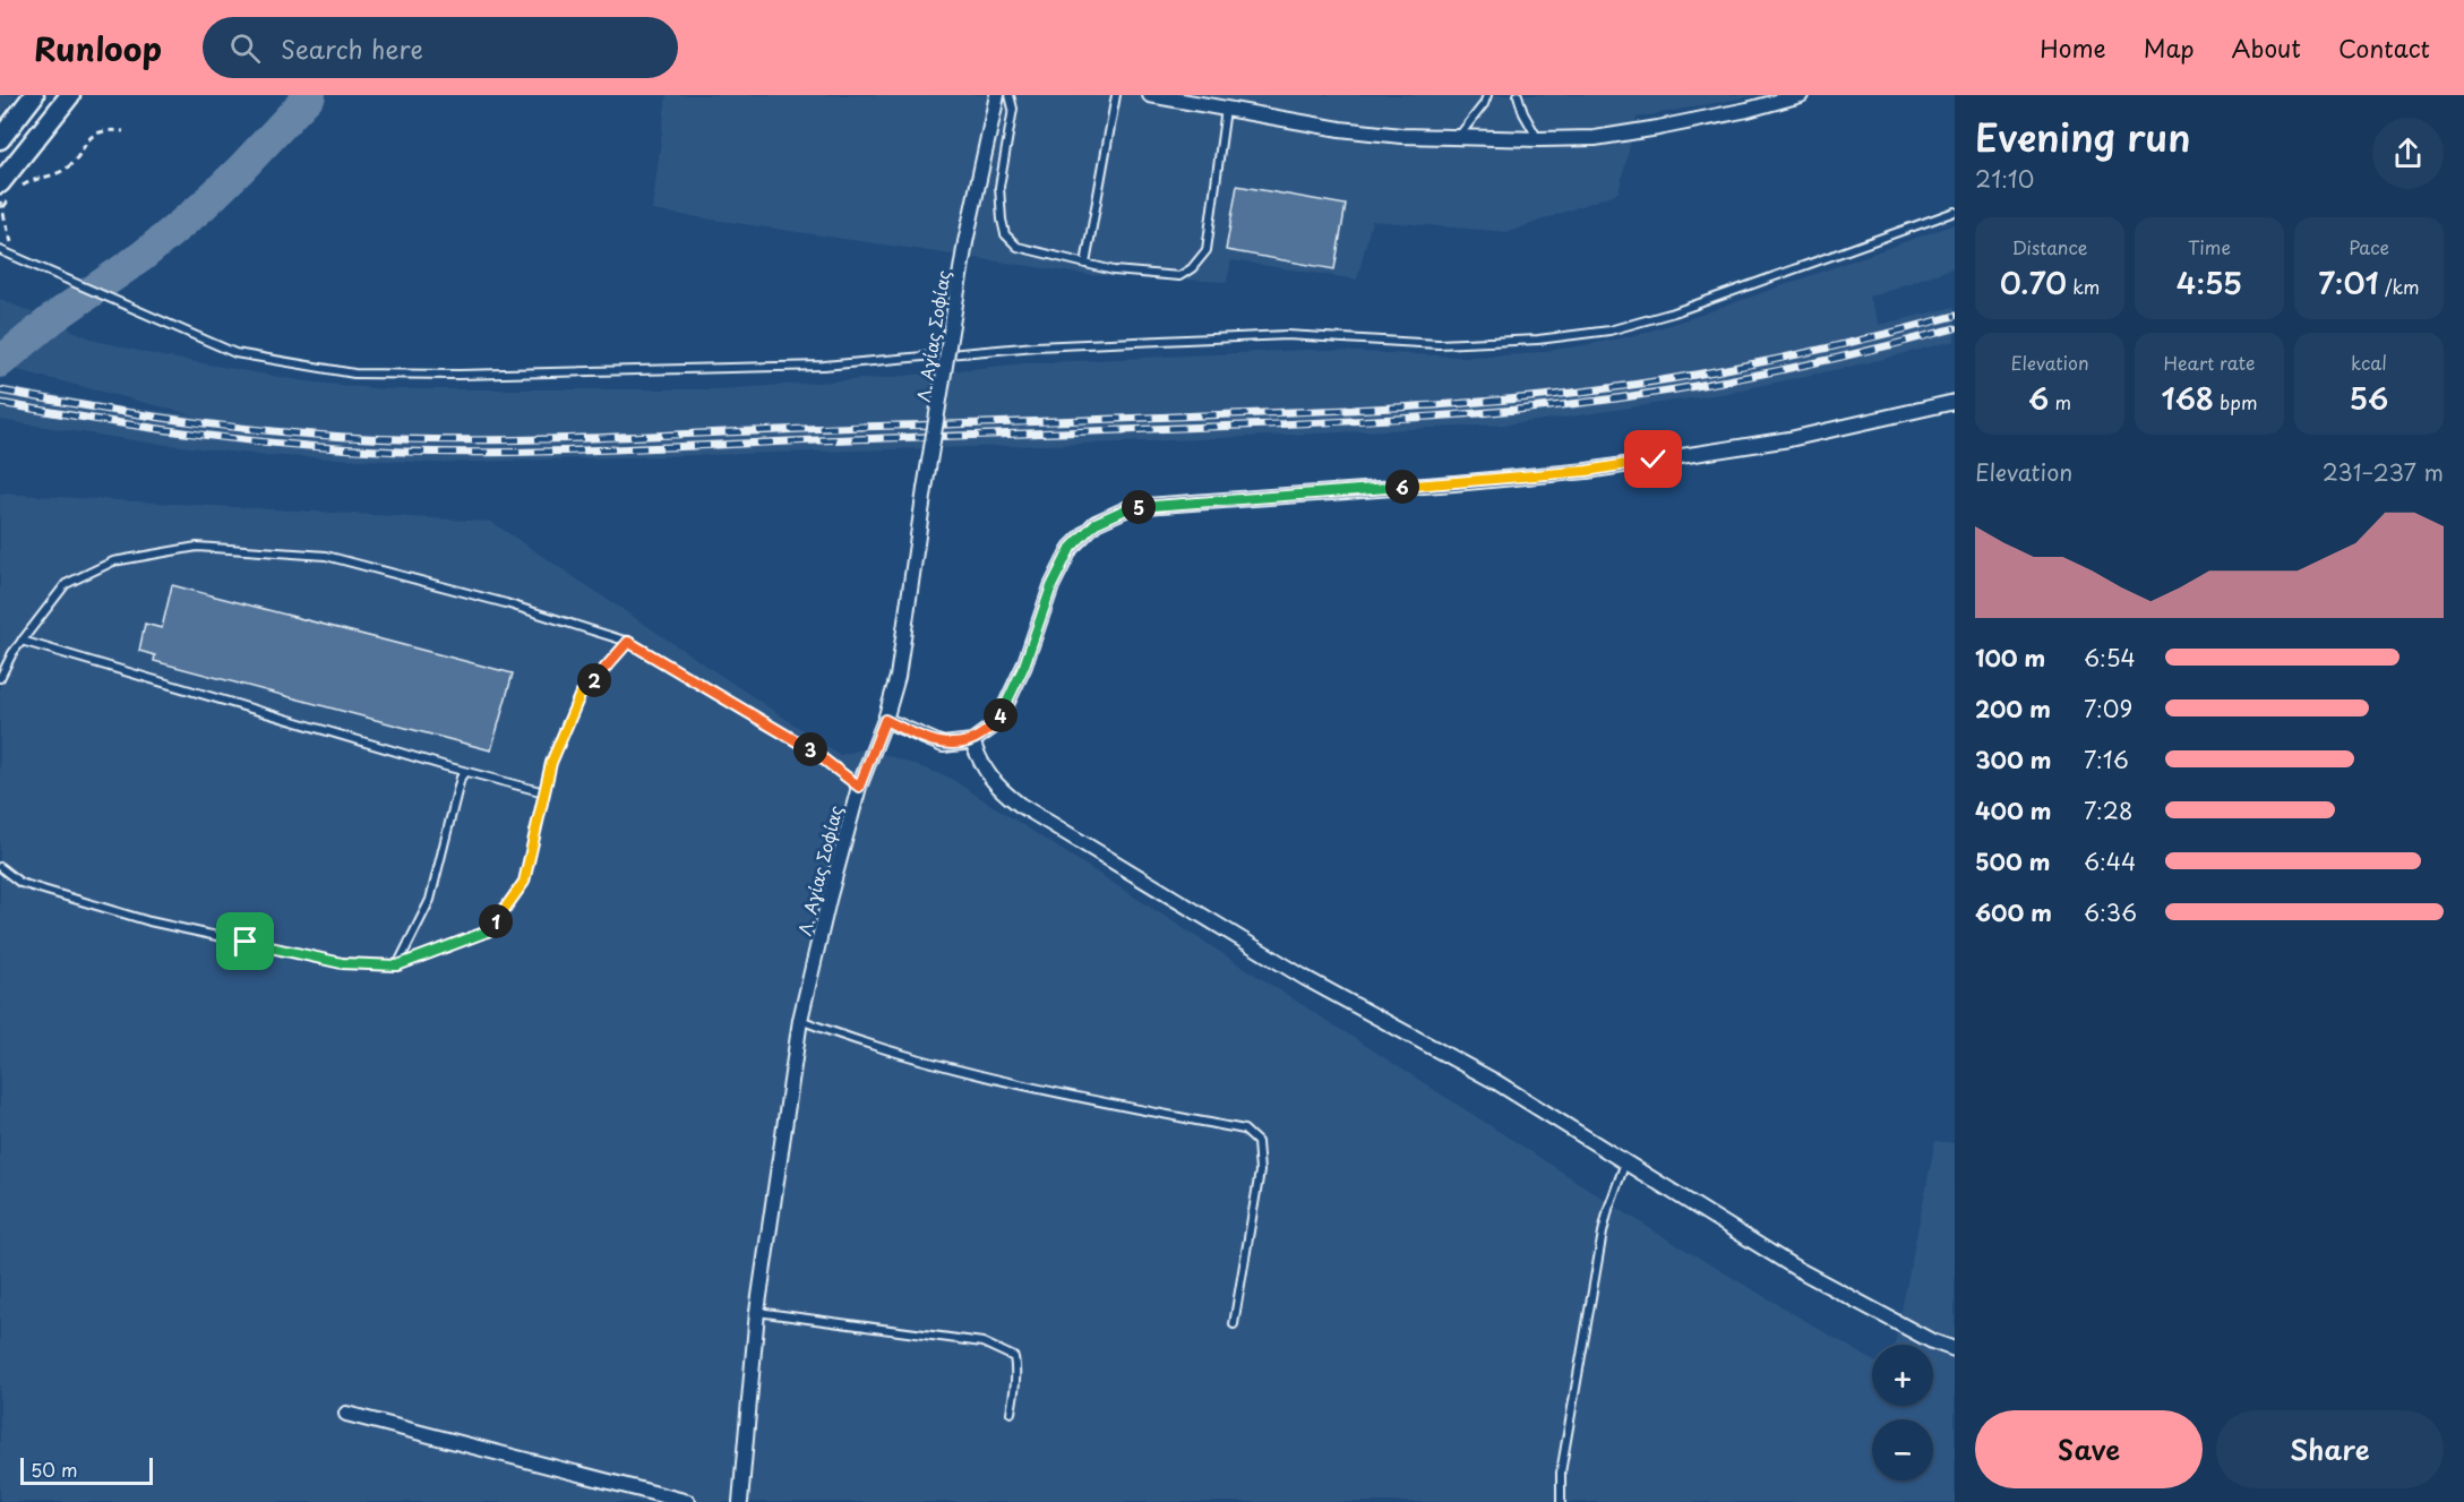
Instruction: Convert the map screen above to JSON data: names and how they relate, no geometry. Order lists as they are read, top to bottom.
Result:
{
  "streets": {
    "street": ["Λ. Αγίας Σοφίας"]
  },
  "scale_bar": "50 m",
  "page": {
    "header": "Runloop",
    "search": "Search here",
    "nav": [
      "Home",
      "Map",
      "About",
      "Contact"
    ],
    "heading": ["Evening run", "21:10"],
    "stats": [
      ["Distance", "0.70 km"],
      ["Time", "4:55"],
      ["Pace", "7:01 /km"],
      ["Elevation", "6 m"],
      ["Heart rate", "168 bpm"],
      ["kcal", "56"]
    ],
    "chart": ["Elevation", "231–237 m"],
    "pins": [
      "6",
      "5",
      "2",
      "4",
      "3",
      "1"
    ],
    "list": [
      {
        "name": "100 m",
        "note": "6:54"
      },
      {
        "name": "200 m",
        "note": "7:09"
      },
      {
        "name": "300 m",
        "note": "7:16"
      },
      {
        "name": "400 m",
        "note": "7:28"
      },
      {
        "name": "500 m",
        "note": "6:44"
      },
      {
        "name": "600 m",
        "note": "6:36"
      }
    ],
    "map_buttons": ["+", "−"],
    "buttons": ["Save", "Share"],
    "scale": "50 m"
  }
}
